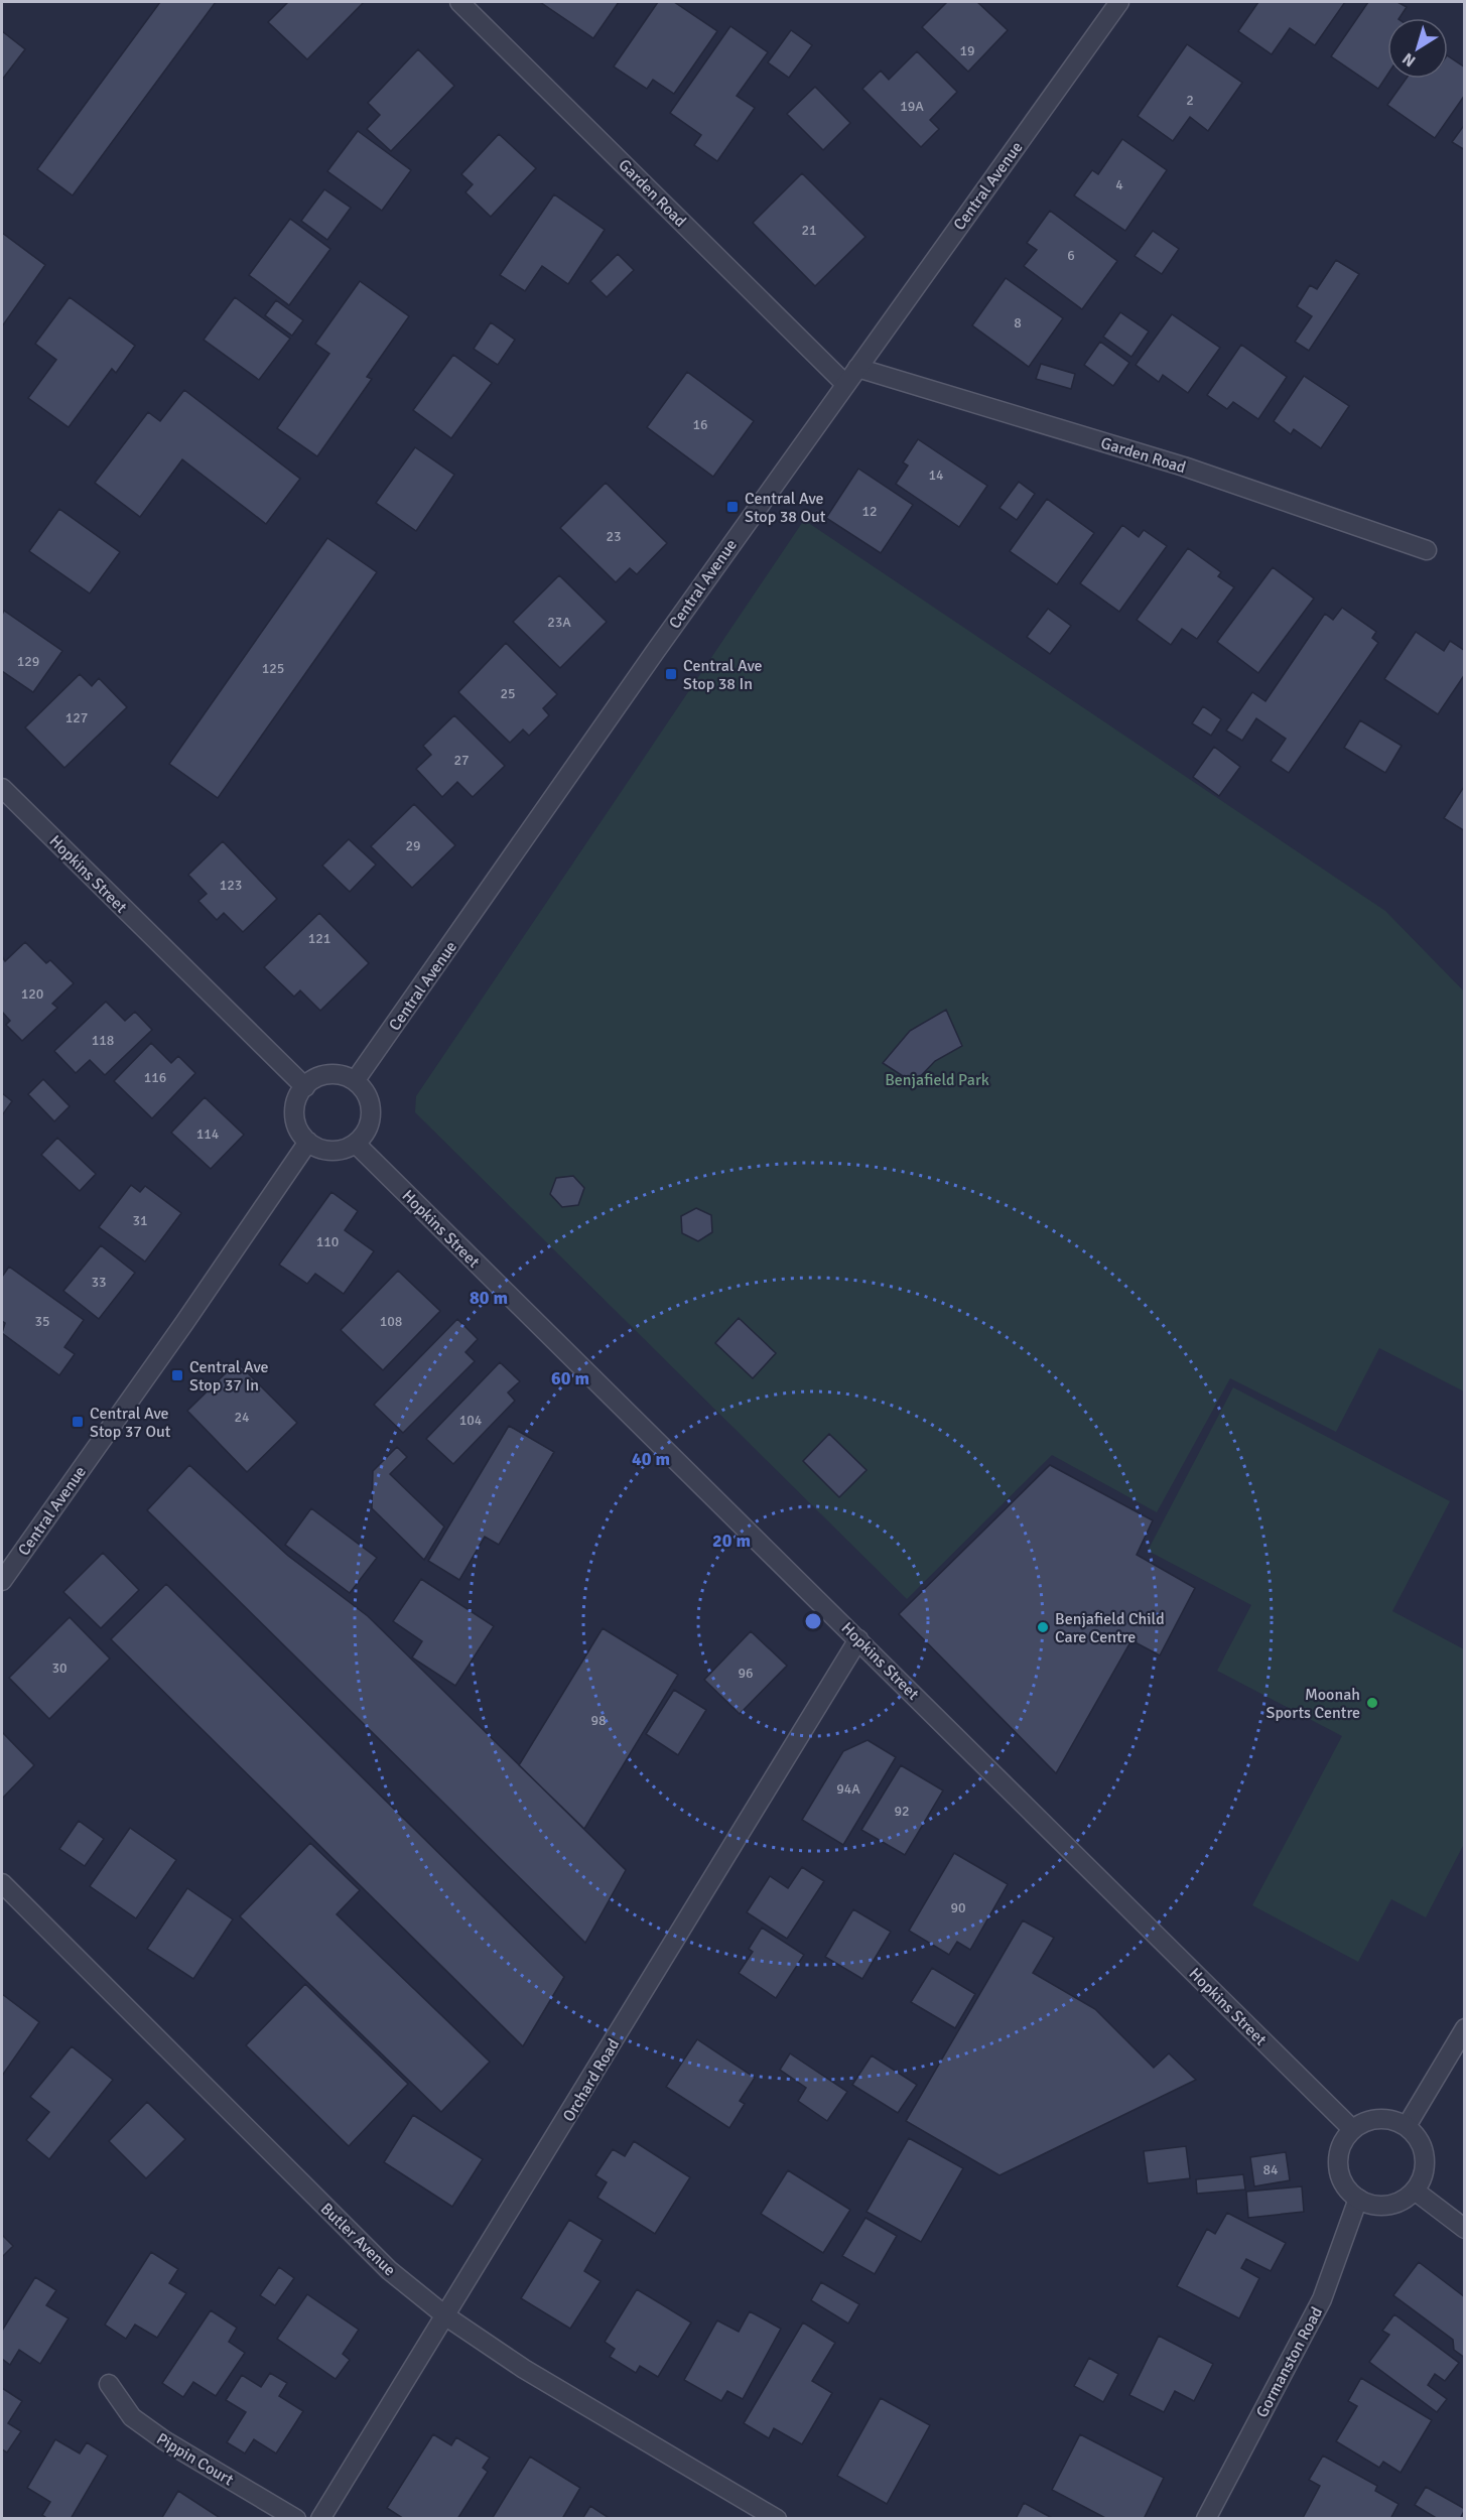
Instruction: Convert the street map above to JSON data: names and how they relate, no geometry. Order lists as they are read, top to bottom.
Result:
{
  "streets": {
    "street": [
      "Central Avenue",
      "Garden Road",
      "Hopkins Street",
      "Orchard Road",
      "Butler Avenue",
      "Gormanston Road",
      "Pippin Court"
    ]
  },
  "crossings": [
    ["Central Avenue", "Garden Road"],
    ["Central Avenue", "Hopkins Street"],
    ["Hopkins Street", "Orchard Road"],
    ["Hopkins Street", "Gormanston Road"],
    ["Orchard Road", "Butler Avenue"]
  ],
  "parks": ["Benjafield Park"],
  "places": {
    "transit": [
      "Central Ave Stop 38 Out",
      "Central Ave Stop 38 In",
      "Central Ave Stop 37 In",
      "Central Ave Stop 37 Out"
    ],
    "other": ["Benjafield Child Care Centre", "Moonah Sports Centre"]
  },
  "house_numbers": [
    "19",
    "2",
    "19A",
    "4",
    "21",
    "6",
    "8",
    "16",
    "14",
    "12",
    "23",
    "23A",
    "129",
    "125",
    "25",
    "127",
    "27",
    "29",
    "123",
    "121",
    "120",
    "118",
    "116",
    "114",
    "31",
    "110",
    "33",
    "35",
    "108",
    "24",
    "104",
    "30",
    "96",
    "98",
    "94A",
    "92",
    "90",
    "84"
  ],
  "north": "bottom left",
  "rings": [
    "80 m",
    "60 m",
    "40 m",
    "20 m"
  ]
}
